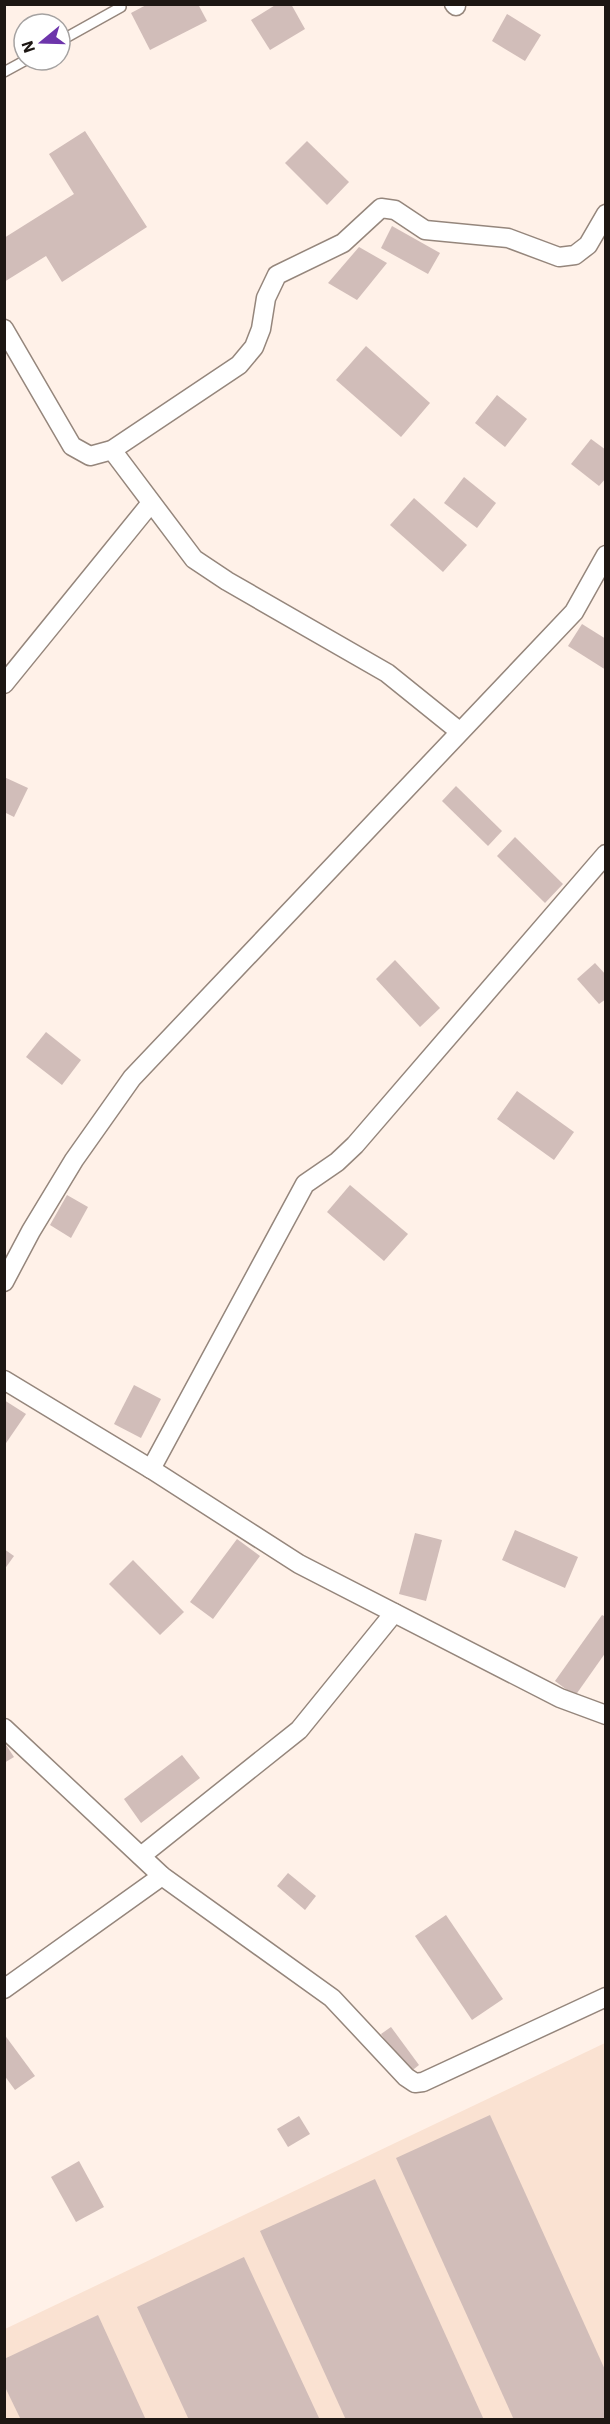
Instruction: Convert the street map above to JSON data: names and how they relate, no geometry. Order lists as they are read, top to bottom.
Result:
{
  "north": "left"
}
